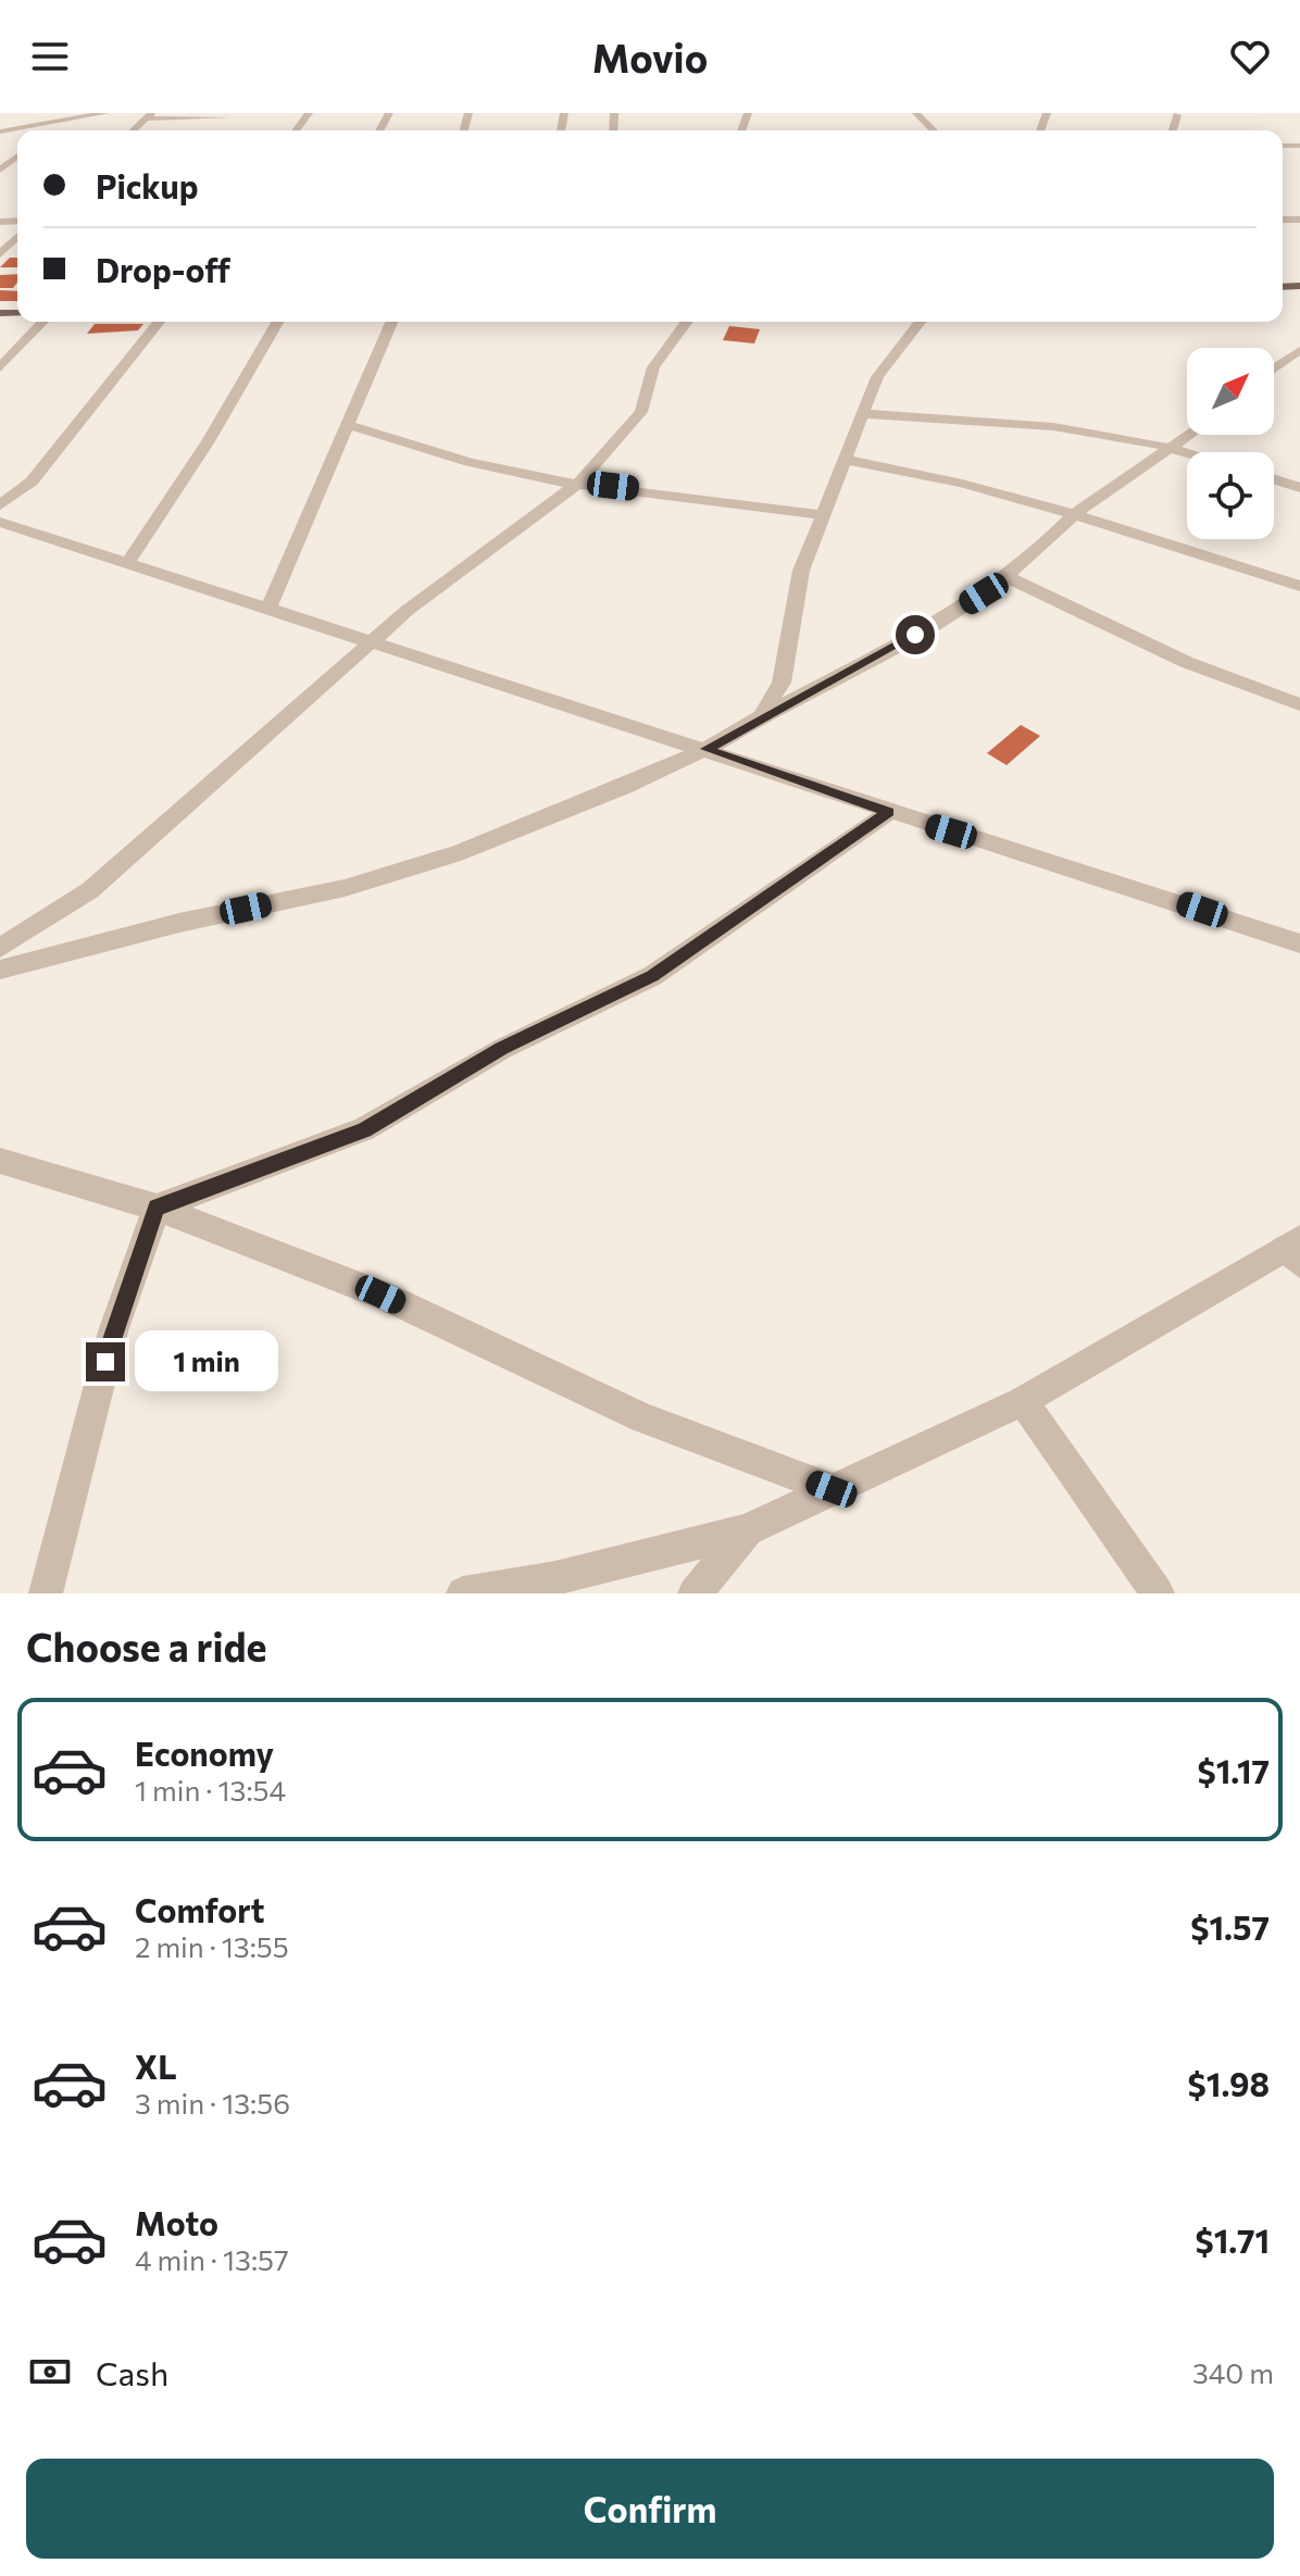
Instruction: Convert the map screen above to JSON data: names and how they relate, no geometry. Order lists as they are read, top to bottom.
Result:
{
  "north": "top right",
  "page": {
    "header": "Movio",
    "banner": ["Pickup", "Drop-off"],
    "bubble": "1 min",
    "heading": "Choose a ride",
    "list": [
      {
        "name": "Economy",
        "note": "1 min · 13:54",
        "value": "$1.17"
      },
      {
        "name": "Comfort",
        "note": "2 min · 13:55",
        "value": "$1.57"
      },
      {
        "name": "XL",
        "note": "3 min · 13:56",
        "value": "$1.98"
      },
      {
        "name": "Moto",
        "note": "4 min · 13:57",
        "value": "$1.71"
      }
    ],
    "pay": ["Cash", "340 m"],
    "buttons": "Confirm"
  }
}
